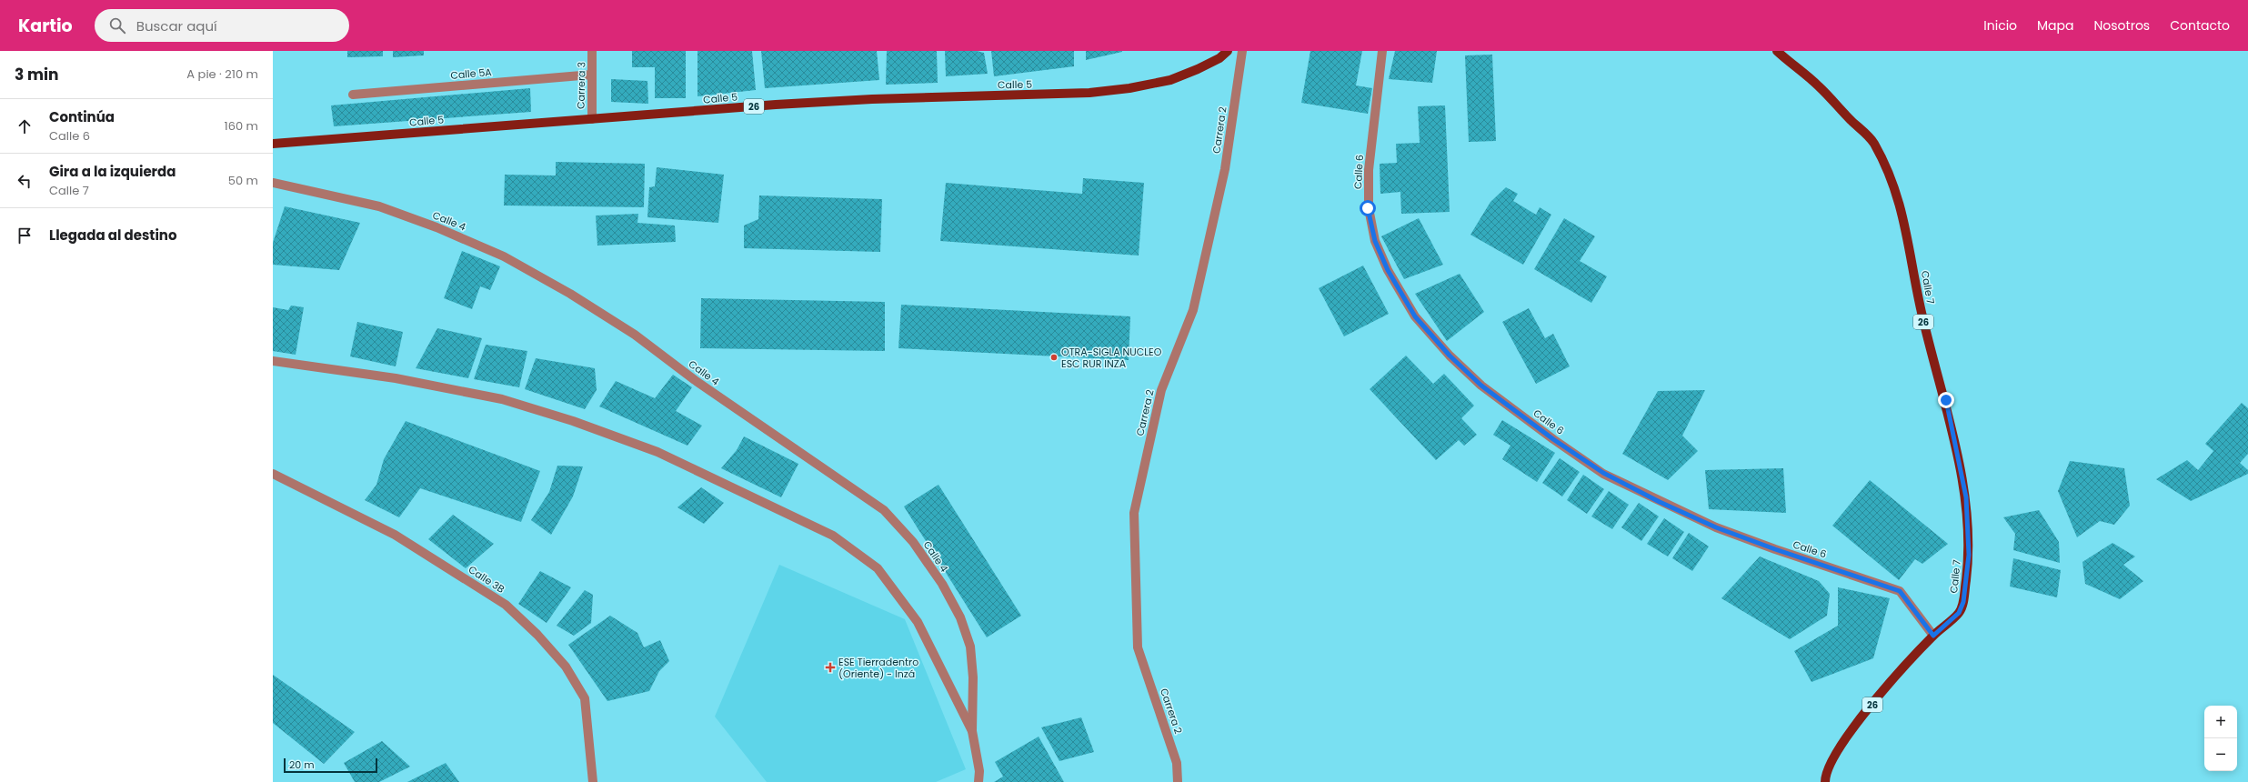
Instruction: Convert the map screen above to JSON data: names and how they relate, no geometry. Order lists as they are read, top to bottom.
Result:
{
  "streets": {
    "main road": ["Calle 5", "26", "Calle 7"],
    "street": [
      "Calle 5A",
      "Carrera 3",
      "Carrera 2",
      "Calle 6",
      "Calle 4",
      "Calle 3B"
    ]
  },
  "crossings": [
    ["Calle 5A", "Carrera 3"],
    ["Calle 5", "Carrera 3"],
    ["26", "Calle 6"],
    ["26", "Calle 7"],
    ["Calle 6", "Calle 7"]
  ],
  "places": {
    "other": ["OTRA-SIGLA NUCLEO ESC RUR INZA"],
    "health": ["ESE Tierradentro (Oriente) - Inzá"]
  },
  "scale_bar": "20 m",
  "page": {
    "header": "Kartio",
    "search": "Buscar aquí",
    "nav": [
      "Inicio",
      "Mapa",
      "Nosotros",
      "Contacto"
    ],
    "heading": ["3 min", "A pie · 210 m"],
    "list": [
      ["Continúa", "Calle 6", "160 m"],
      ["Gira a la izquierda", "Calle 7", "50 m"],
      "Llegada al destino"
    ],
    "map_buttons": ["+", "−"],
    "scale": "20 m"
  }
}
